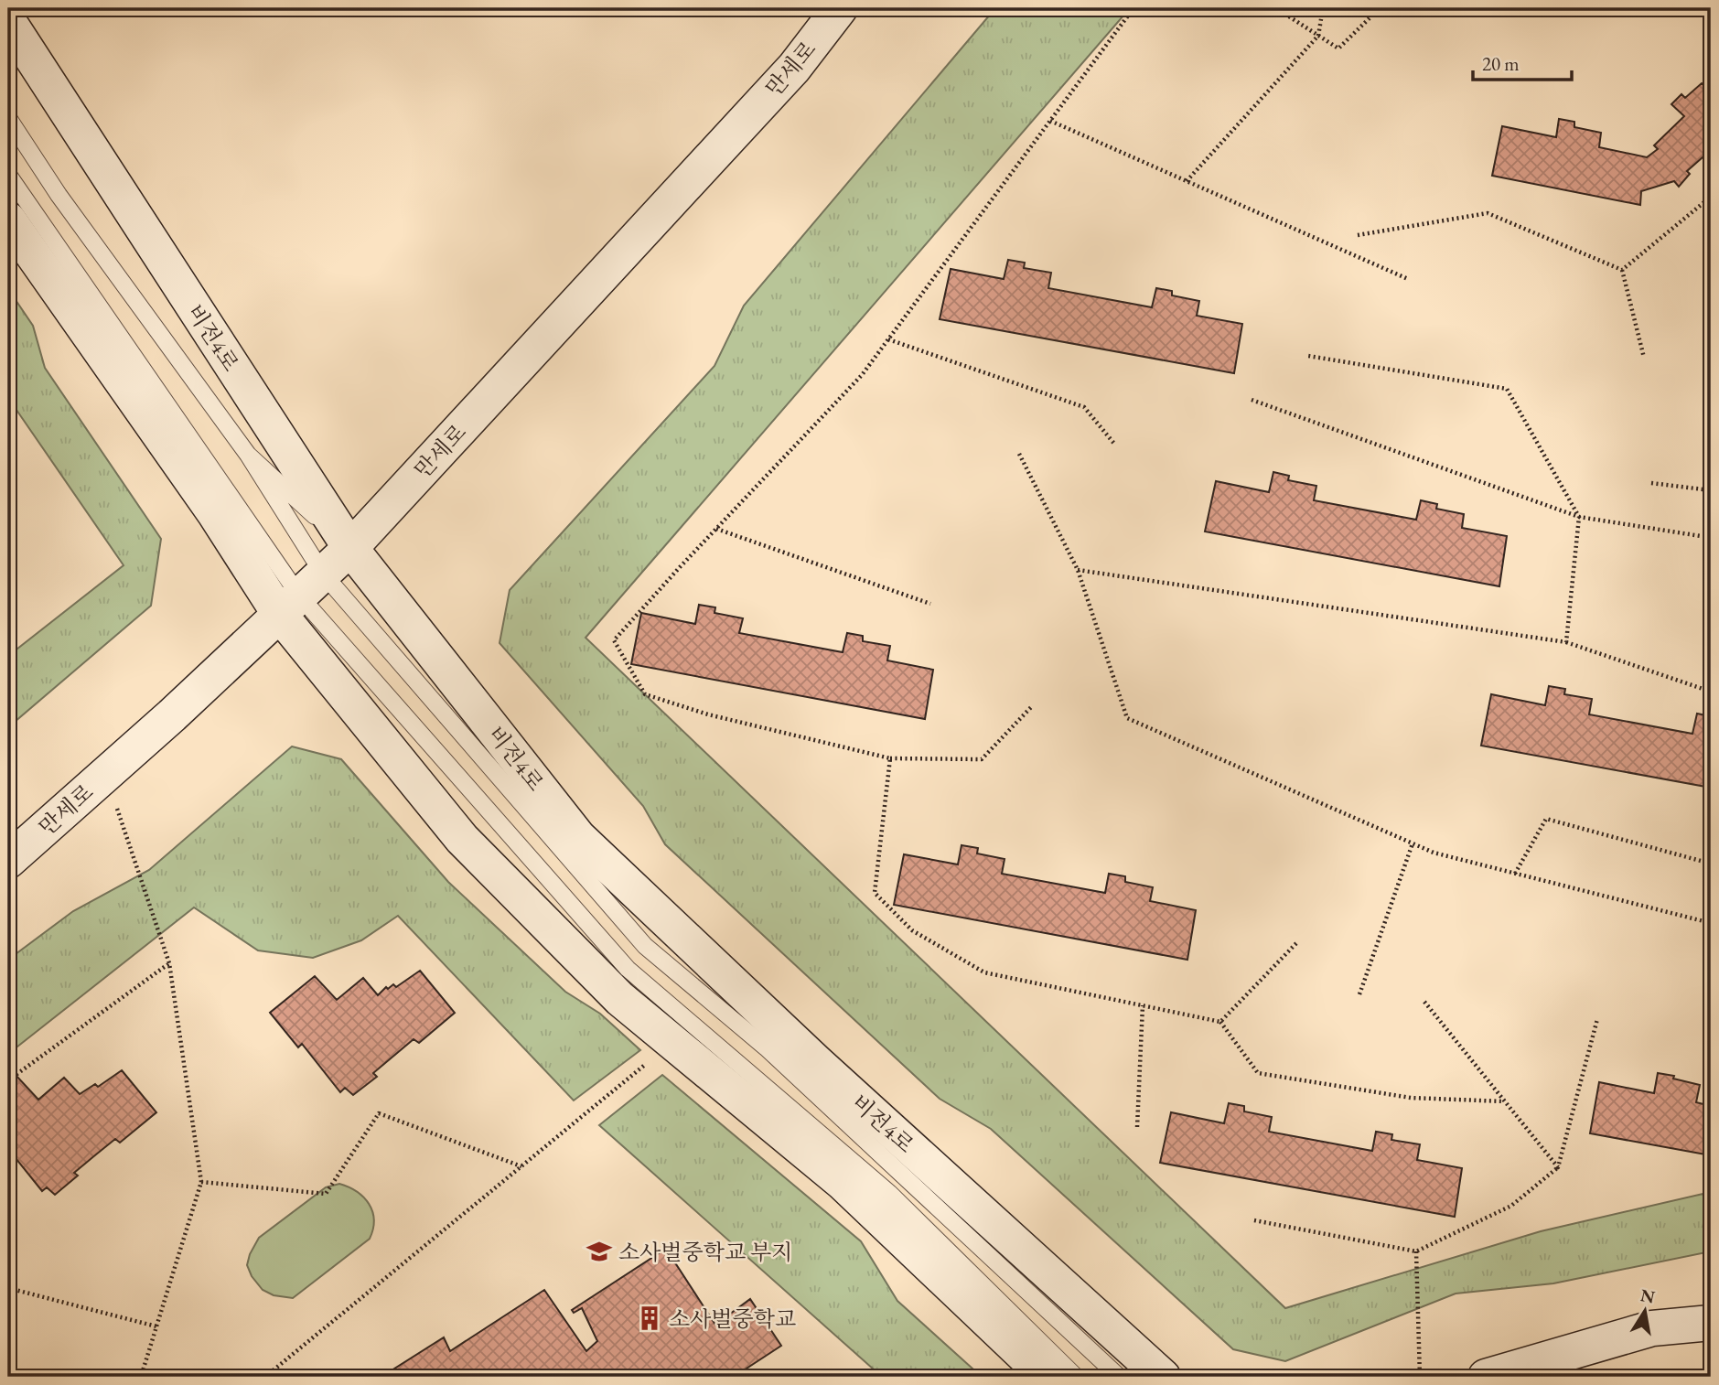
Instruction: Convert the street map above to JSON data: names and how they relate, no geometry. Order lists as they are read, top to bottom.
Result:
{
  "streets": {
    "main road": ["만세로", "비전4로"]
  },
  "crossings": [
    ["만세로", "비전4로"]
  ],
  "places": {
    "school or university": ["소사벌중학교 부지"],
    "building": ["소사벌중학교"]
  },
  "scale_bar": "20 m",
  "north": "top"
}
